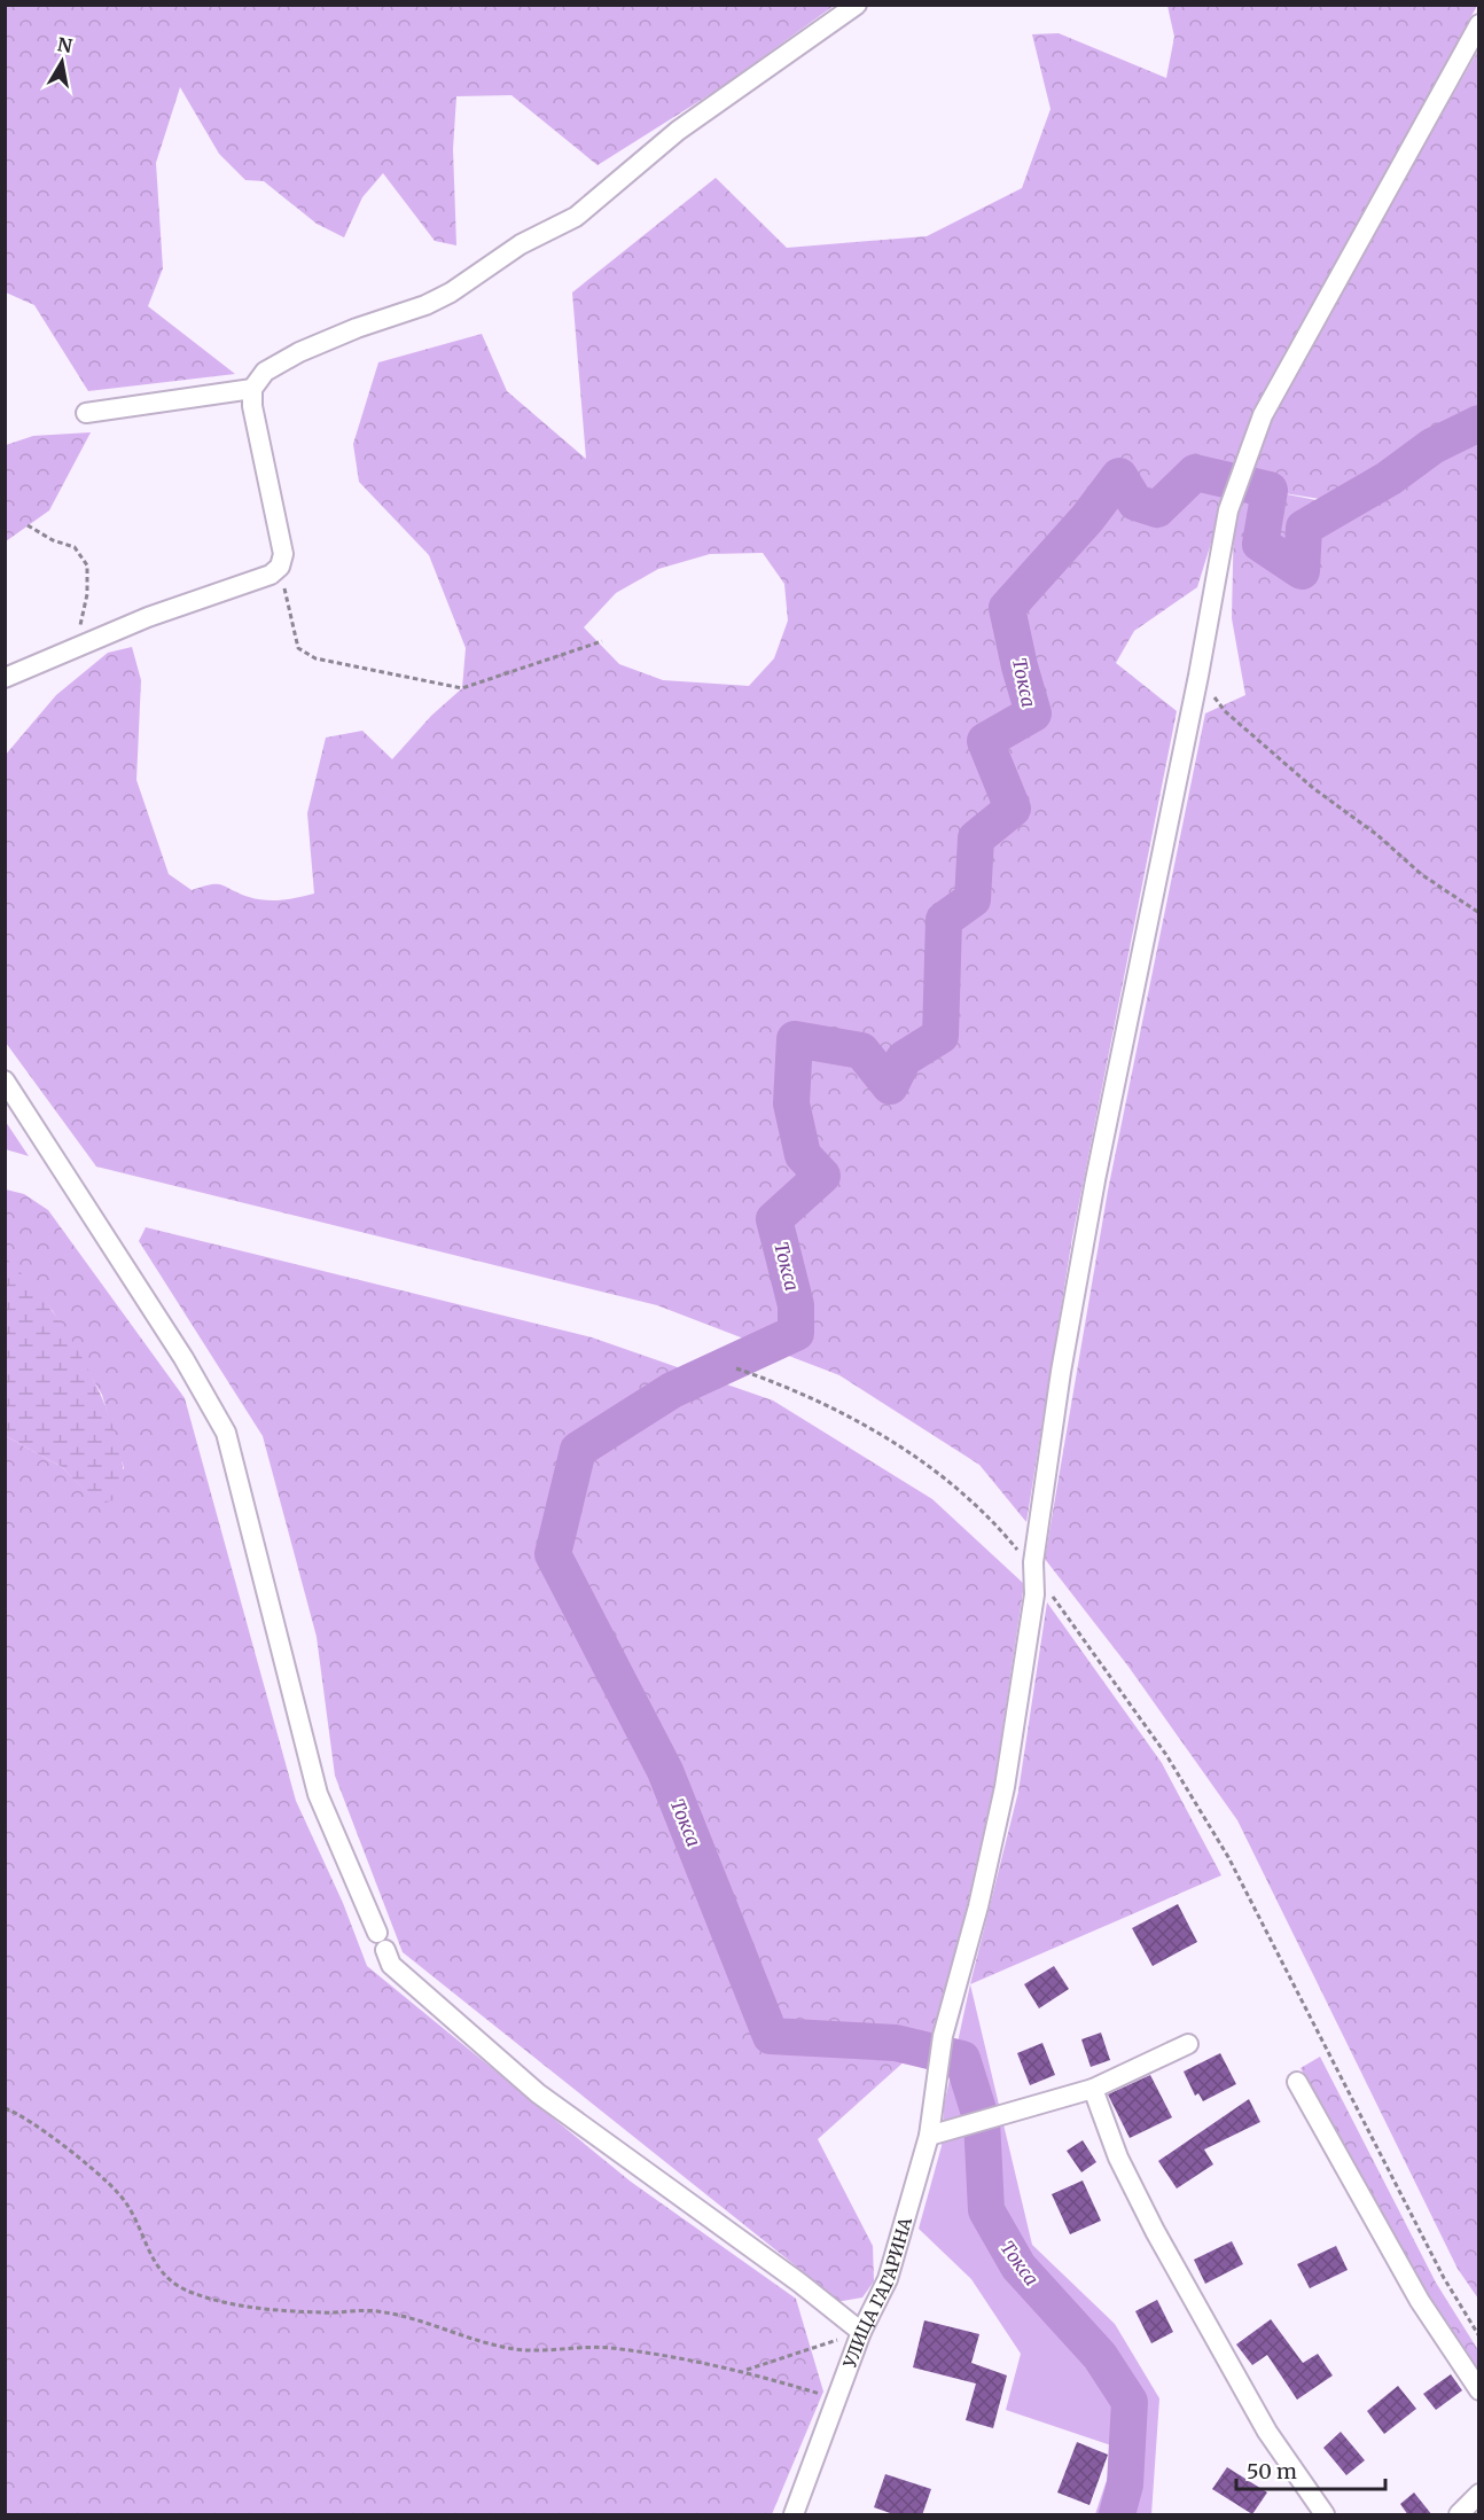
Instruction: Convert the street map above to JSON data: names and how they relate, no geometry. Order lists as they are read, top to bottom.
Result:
{
  "streets": {
    "street": ["УЛИЦА ГАГАРИНА"]
  },
  "water": ["Токса"],
  "scale_bar": "50 m",
  "north": "top"
}
